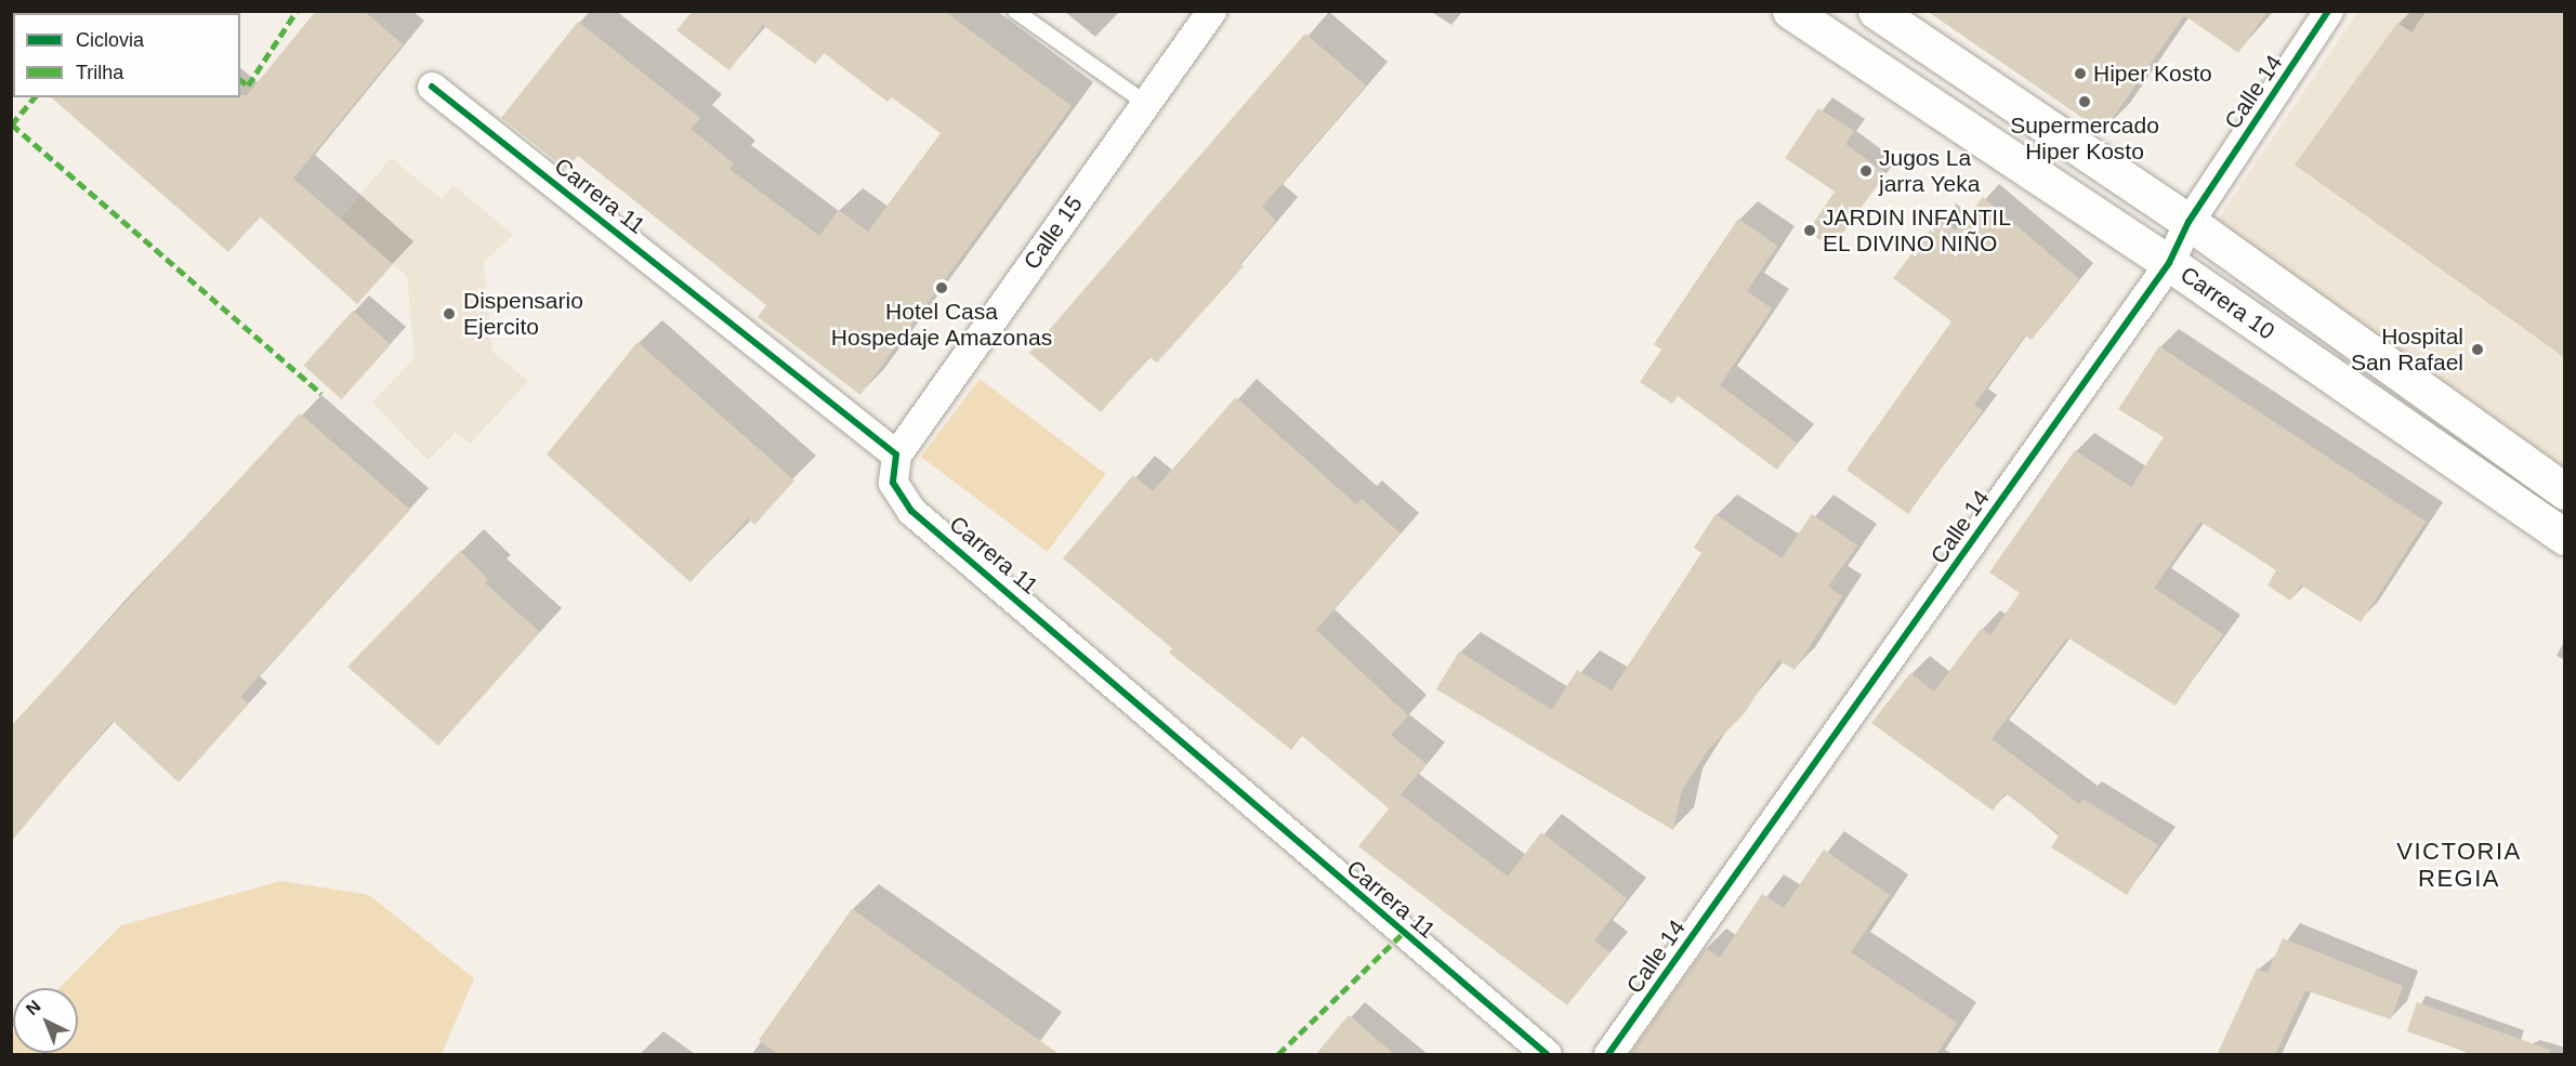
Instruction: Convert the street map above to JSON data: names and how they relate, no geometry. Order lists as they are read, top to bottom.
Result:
{
  "streets": {
    "main road": ["Carrera 10"],
    "street": ["Calle 14", "Carrera 11", "Calle 15"]
  },
  "crossings": [
    ["Calle 14", "Carrera 10"],
    ["Carrera 11", "Calle 15"]
  ],
  "districts": ["VICTORIA REGIA"],
  "places": [
    "Hiper Kosto",
    "Supermercado Hiper Kosto",
    "Jugos La jarra Yeka",
    "JARDIN INFANTIL EL DIVINO NIÑO",
    "Hotel Casa Hospedaje Amazonas",
    "Dispensario Ejercito",
    "Hospital San Rafael"
  ],
  "legend": ["Ciclovia", "Trilha"],
  "north": "top left"
}
